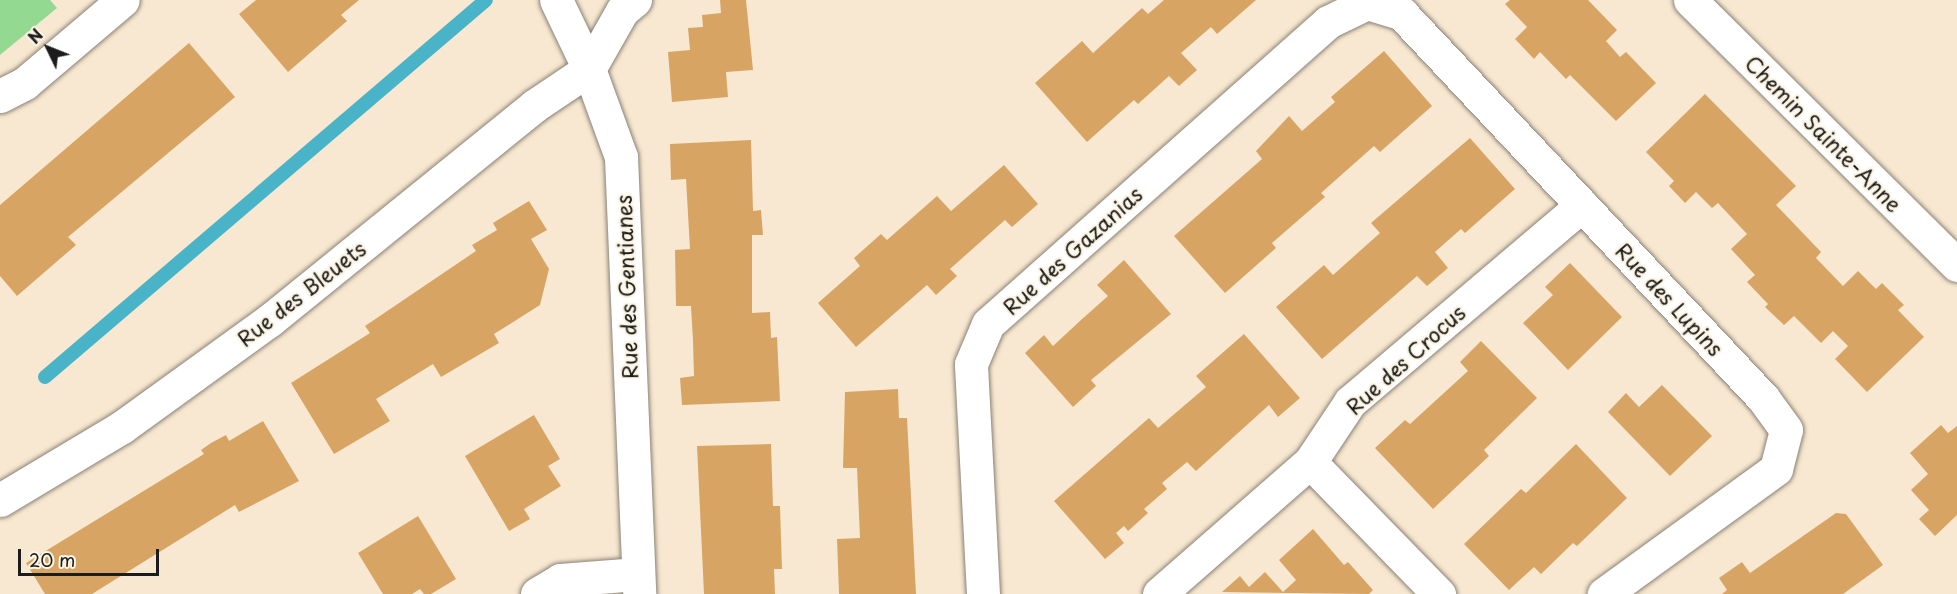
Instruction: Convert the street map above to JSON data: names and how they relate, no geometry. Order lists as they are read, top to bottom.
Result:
{
  "streets": {
    "street": [
      "Chemin Sainte-Anne",
      "Rue des Gazanias",
      "Rue des Gentianes",
      "Rue des Bleuets",
      "Rue des Lupins",
      "Rue des Crocus"
    ]
  },
  "crossings": [
    ["Rue des Gazanias", "Rue des Lupins"],
    ["Rue des Gentianes", "Rue des Bleuets"],
    ["Rue des Lupins", "Rue des Crocus"]
  ],
  "scale_bar": "20 m",
  "north": "top left"
}
